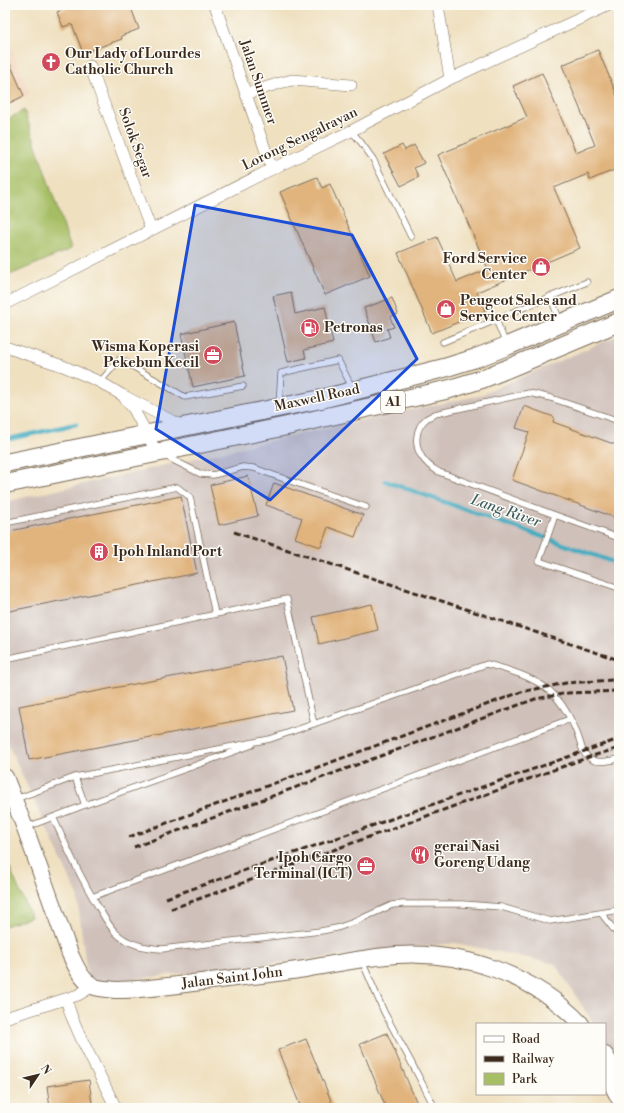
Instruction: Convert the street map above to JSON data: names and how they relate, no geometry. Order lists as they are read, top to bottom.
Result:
{
  "streets": {
    "main road": ["Maxwell Road", "A1"],
    "street": [
      "Jalan Summer",
      "Lorong Sengalrayan",
      "Solok Segar",
      "Jalan Saint John"
    ]
  },
  "crossings": [
    ["Jalan Summer", "Lorong Sengalrayan"],
    ["Lorong Sengalrayan", "Solok Segar"]
  ],
  "water": ["Lang River"],
  "places": {
    "church": ["Our Lady of Lourdes Catholic Church"],
    "shop": ["Ford Service Center", "Peugeot Sales and Service Center"],
    "fuel station": ["Petronas"],
    "office": ["Wisma Koperasi Pekebun Kecil", "Ipoh Cargo Terminal (ICT)"],
    "building": ["Ipoh Inland Port"],
    "restaurant": ["gerai Nasi Goreng Udang"]
  },
  "legend": ["Road", "Railway", "Park"],
  "north": "top right"
}
